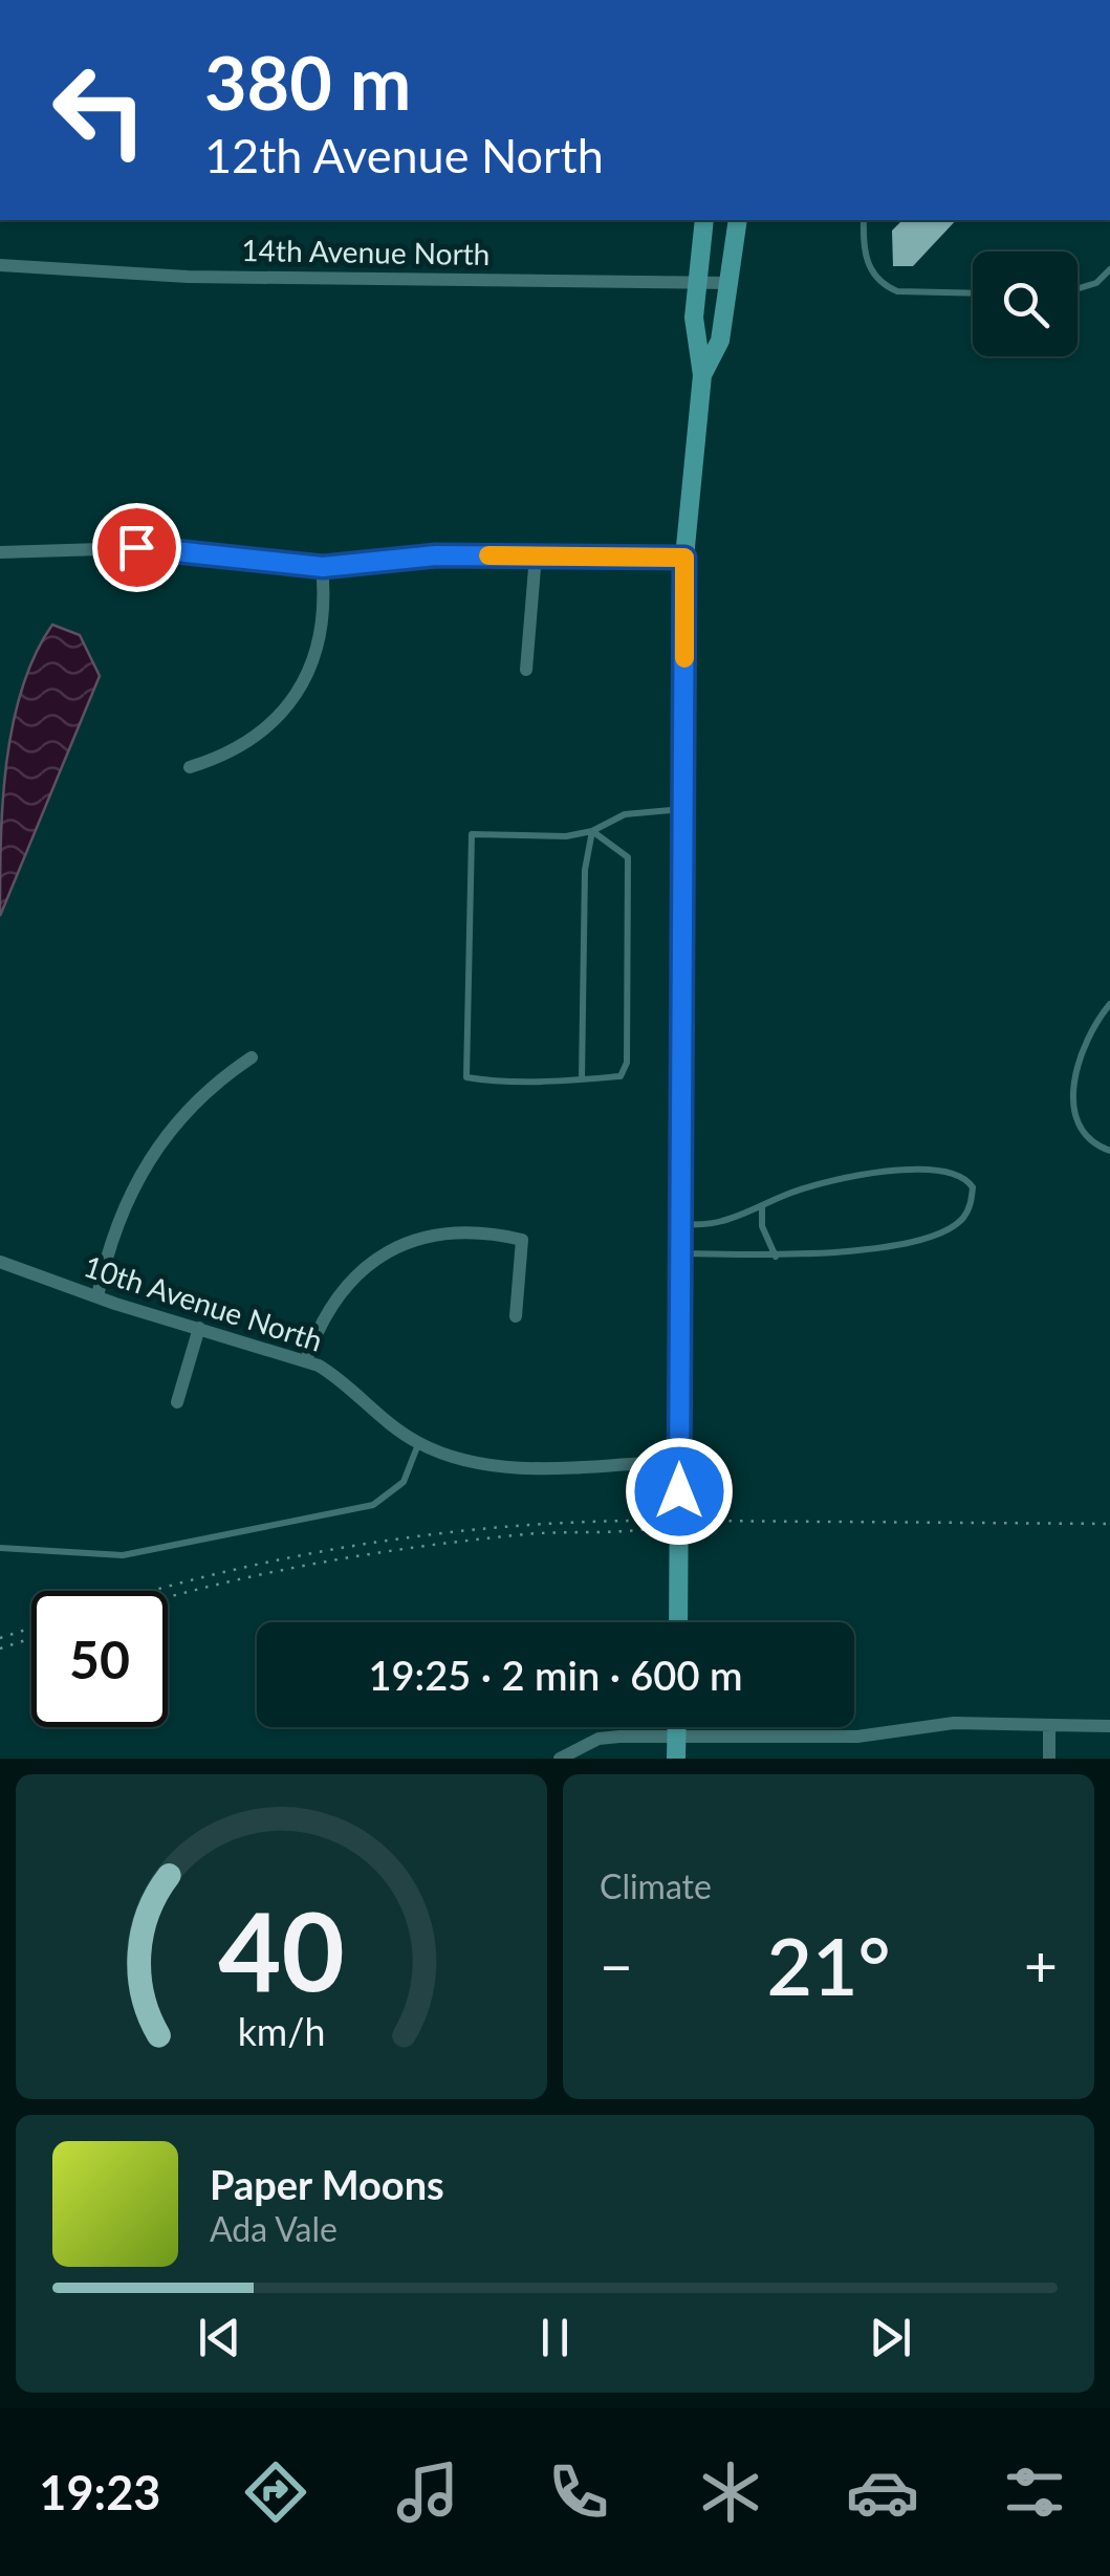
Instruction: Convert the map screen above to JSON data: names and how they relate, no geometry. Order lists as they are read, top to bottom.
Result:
{
  "streets": {
    "street": ["14th Avenue North", "10th Avenue North"]
  },
  "page": {
    "turn": ["380 m", "12th Avenue North"],
    "limit": "50",
    "trip": "19:25 · 2 min · 600 m",
    "tile": "Climate",
    "heat": ["−", "21°", "+"],
    "song": ["Paper Moons", "Ada Vale"],
    "tabs": "19:23",
    "gauge": ["40", "km/h"]
  }
}
